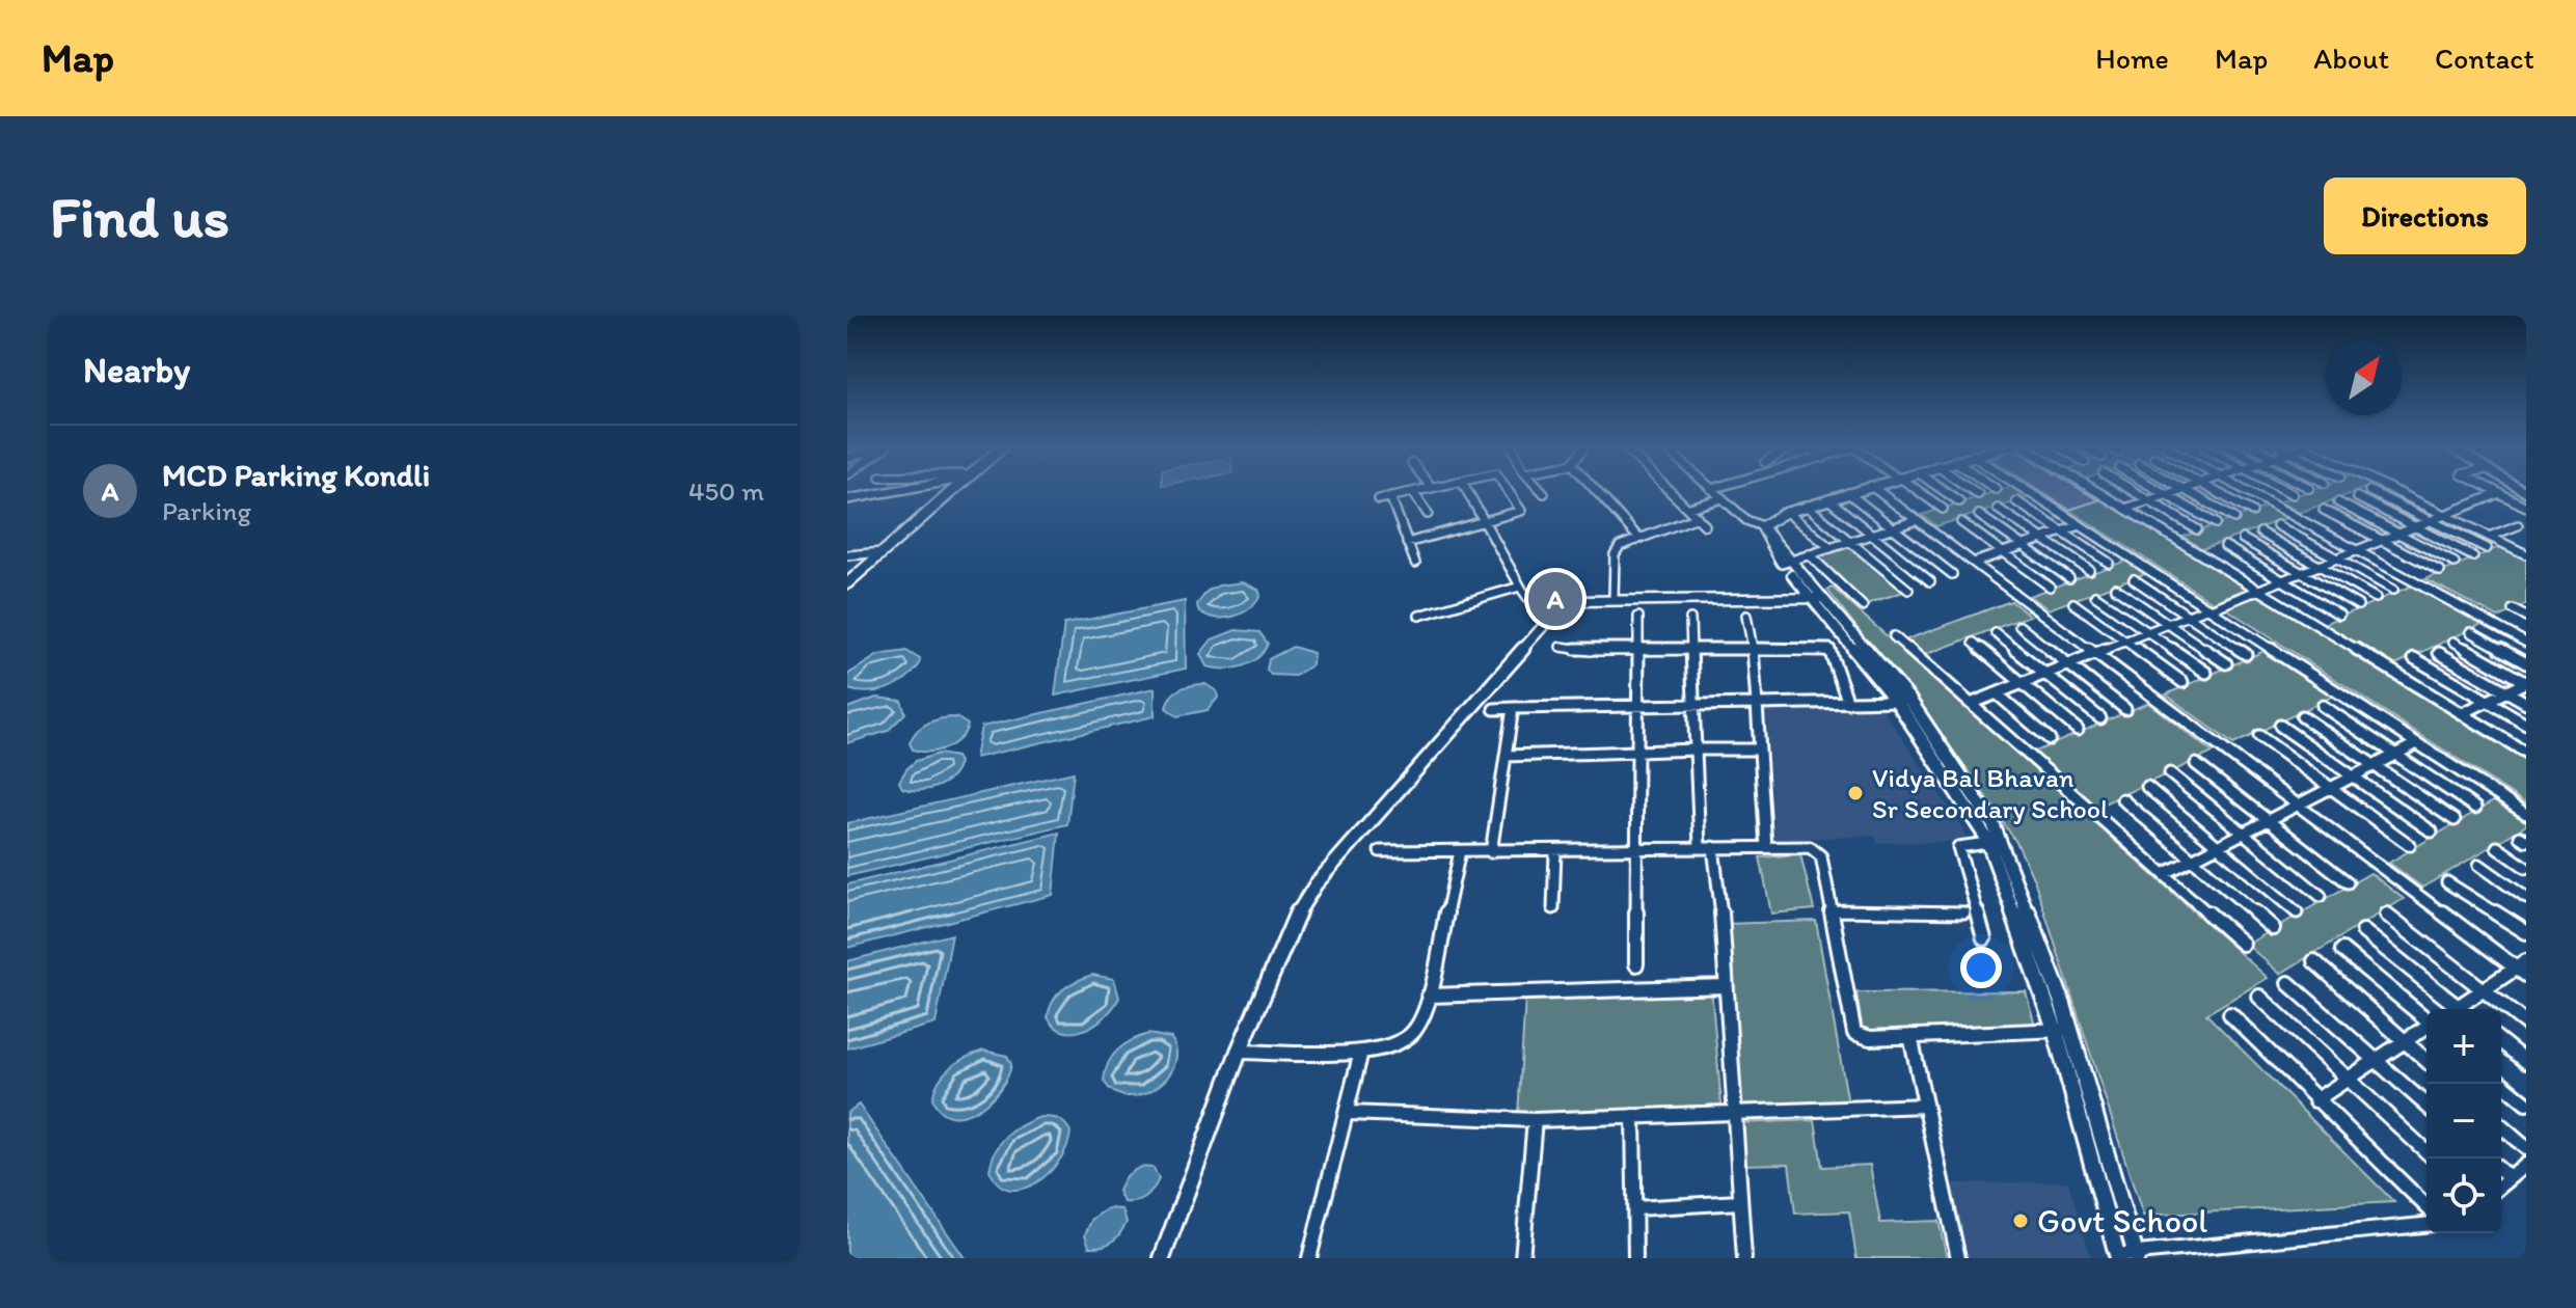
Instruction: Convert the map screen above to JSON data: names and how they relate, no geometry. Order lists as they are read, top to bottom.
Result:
{
  "places": ["Vidya Bal Bhavan Sr Secondary School", "Govt School"],
  "north": "top right",
  "page": {
    "header": "Map",
    "nav": [
      "Home",
      "Map",
      "About",
      "Contact"
    ],
    "buttons": "Directions",
    "title": "Find us",
    "heading": "Nearby",
    "list": [
      {
        "mark": "A",
        "name": "MCD Parking Kondli",
        "note": "Parking",
        "value": "450 m"
      }
    ],
    "pins": "A",
    "map_buttons": ["+", "−"]
  }
}
